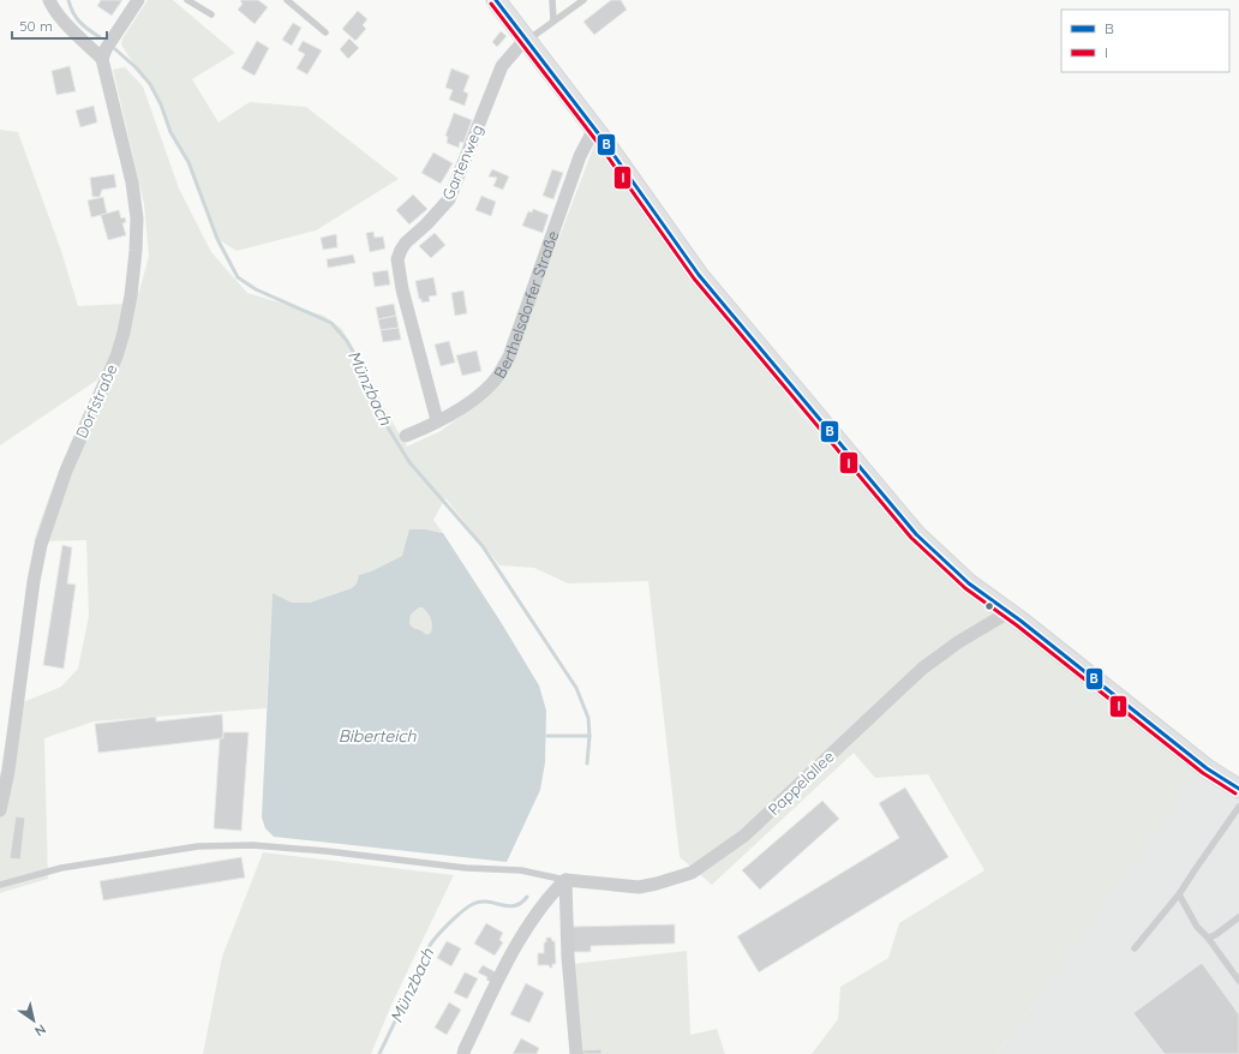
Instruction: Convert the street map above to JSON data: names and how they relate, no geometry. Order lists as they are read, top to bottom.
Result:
{
  "streets": {
    "street": [
      "Gartenweg",
      "Berthelsdorfer Straße",
      "Dorfstraße",
      "Pappelallee"
    ]
  },
  "crossings": [
    ["Gartenweg", "Berthelsdorfer Straße"]
  ],
  "water": ["Münzbach", "Biberteich"],
  "lines": ["transit line B", "transit line I"],
  "legend": ["B", "I"],
  "scale_bar": "50 m",
  "north": "bottom right"
}
